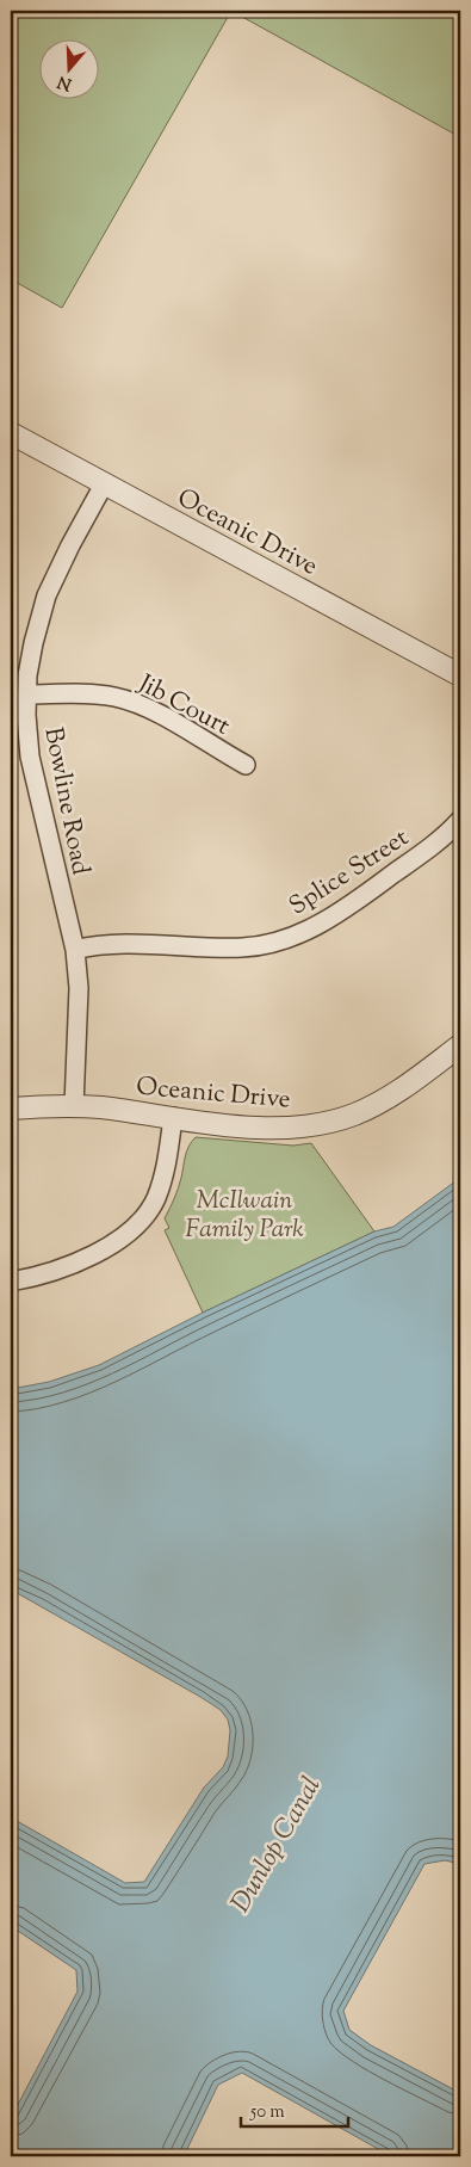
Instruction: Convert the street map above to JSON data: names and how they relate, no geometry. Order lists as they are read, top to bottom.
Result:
{
  "streets": {
    "street": [
      "Oceanic Drive",
      "Jib Court",
      "Bowline Road",
      "Splice Street"
    ]
  },
  "crossings": [
    ["Oceanic Drive", "Bowline Road"],
    ["Jib Court", "Bowline Road"],
    ["Bowline Road", "Splice Street"]
  ],
  "water": ["Dunlop Canal"],
  "parks": ["McIlwain Family Park"],
  "scale_bar": "50 m",
  "north": "bottom"
}
